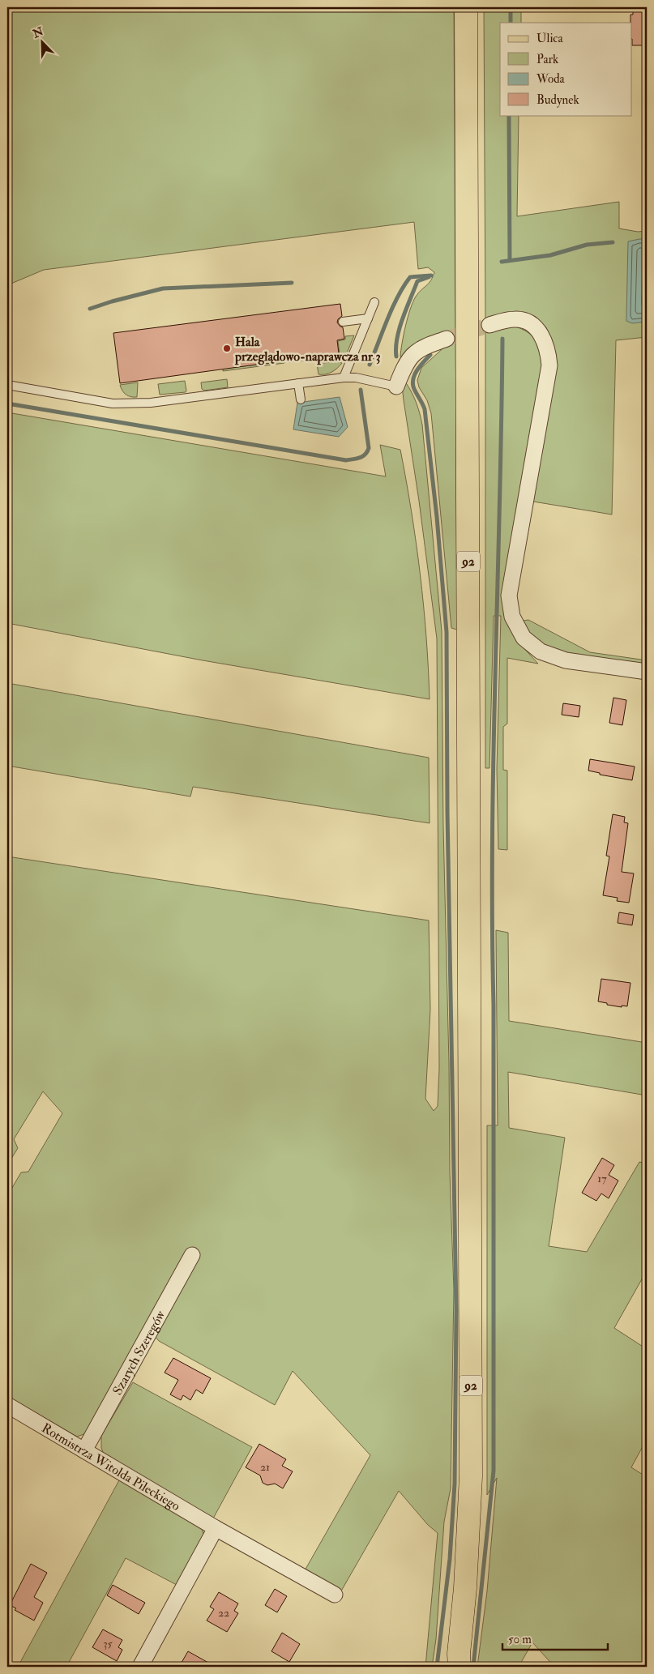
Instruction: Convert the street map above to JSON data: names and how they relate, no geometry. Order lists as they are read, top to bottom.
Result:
{
  "streets": {
    "main road": ["92"],
    "street": ["Szarych Szeregów", "Rotmistrza Witolda Pileckiego"]
  },
  "crossings": [
    ["Szarych Szeregów", "Rotmistrza Witolda Pileckiego"]
  ],
  "places": ["Hala przeglądowo-naprawcza nr 3"],
  "house_numbers": [
    "17",
    "21",
    "22",
    "35"
  ],
  "legend": [
    "Ulica",
    "Park",
    "Woda",
    "Budynek"
  ],
  "scale_bar": "50 m",
  "north": "top left"
}
